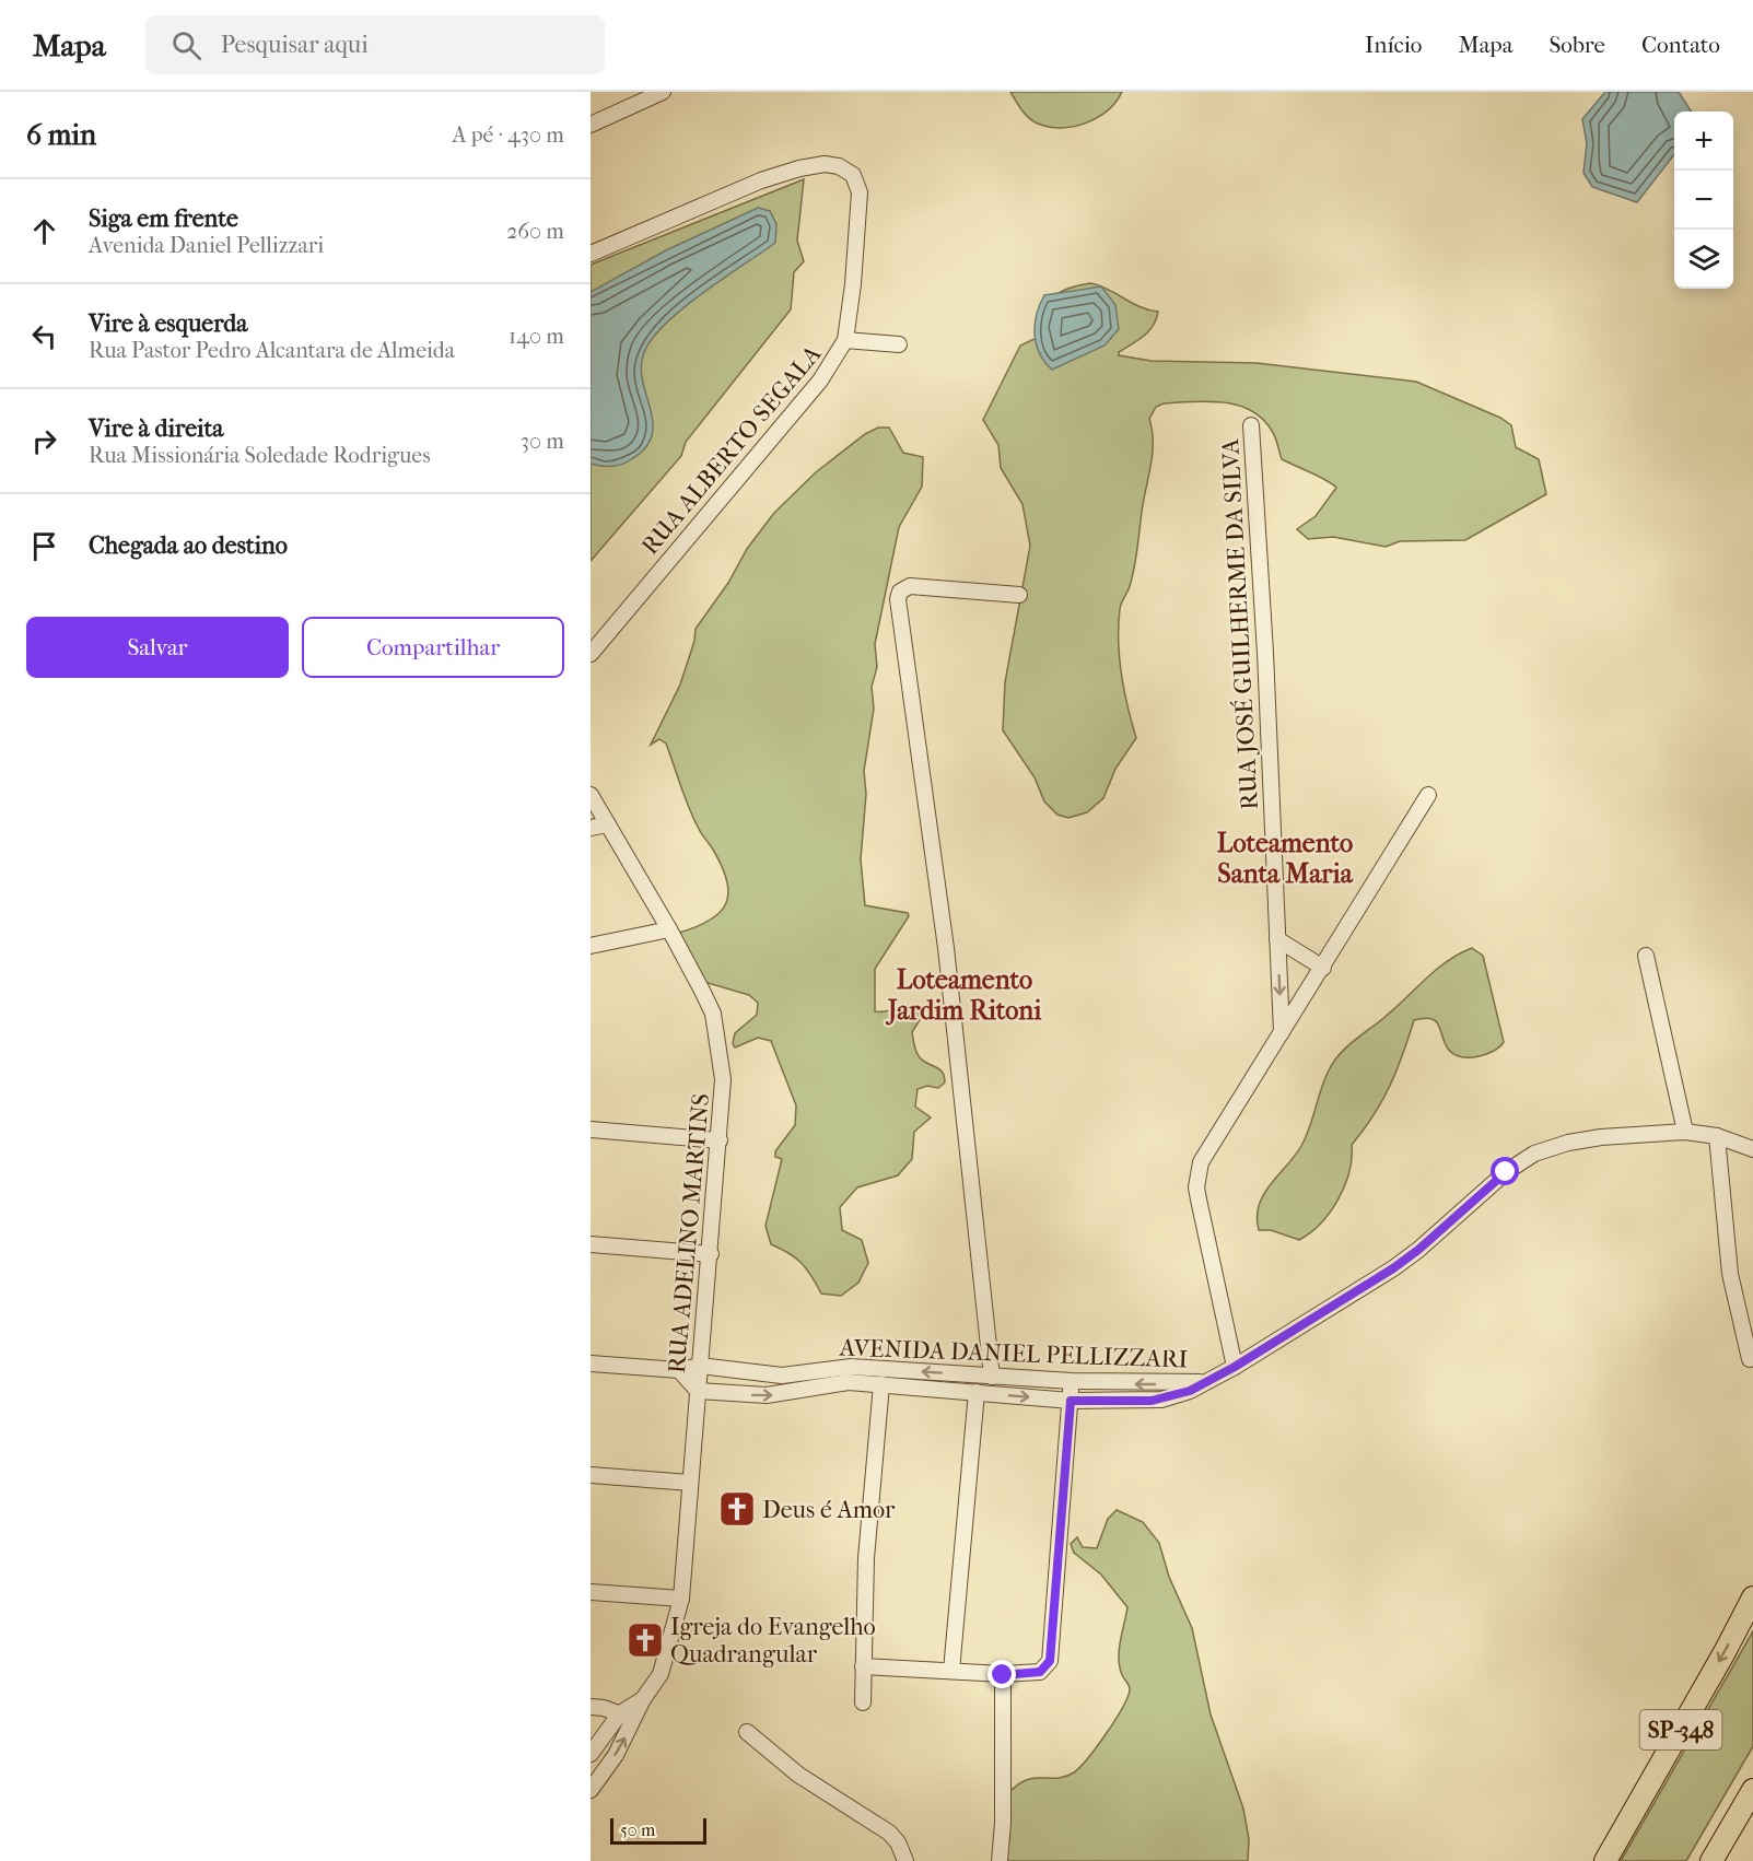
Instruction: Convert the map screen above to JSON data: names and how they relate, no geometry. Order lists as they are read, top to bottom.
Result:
{
  "streets": {
    "highway": ["SP-348"],
    "street": [
      "RUA ALBERTO SEGALA",
      "RUA JOSÉ GUILHERME DA SILVA",
      "RUA ADELINO MARTINS",
      "AVENIDA DANIEL PELLIZZARI"
    ]
  },
  "crossings": [
    ["RUA ADELINO MARTINS", "AVENIDA DANIEL PELLIZZARI"]
  ],
  "districts": ["Loteamento Santa Maria", "Loteamento Jardim Ritoni"],
  "places": {
    "church": ["Deus é Amor", "Igreja do Evangelho Quadrangular"]
  },
  "scale_bar": "50 m",
  "page": {
    "header": "Mapa",
    "search": "Pesquisar aqui",
    "nav": [
      "Início",
      "Mapa",
      "Sobre",
      "Contato"
    ],
    "heading": ["6 min", "A pé · 430 m"],
    "map_buttons": ["+", "−"],
    "list": [
      ["Siga em frente", "Avenida Daniel Pellizzari", "260 m"],
      ["Vire à esquerda", "Rua Pastor Pedro Alcantara de Almeida", "140 m"],
      ["Vire à direita", "Rua Missionária Soledade Rodrigues", "30 m"],
      "Chegada ao destino"
    ],
    "buttons": ["Salvar", "Compartilhar"],
    "scale": "50 m"
  }
}
